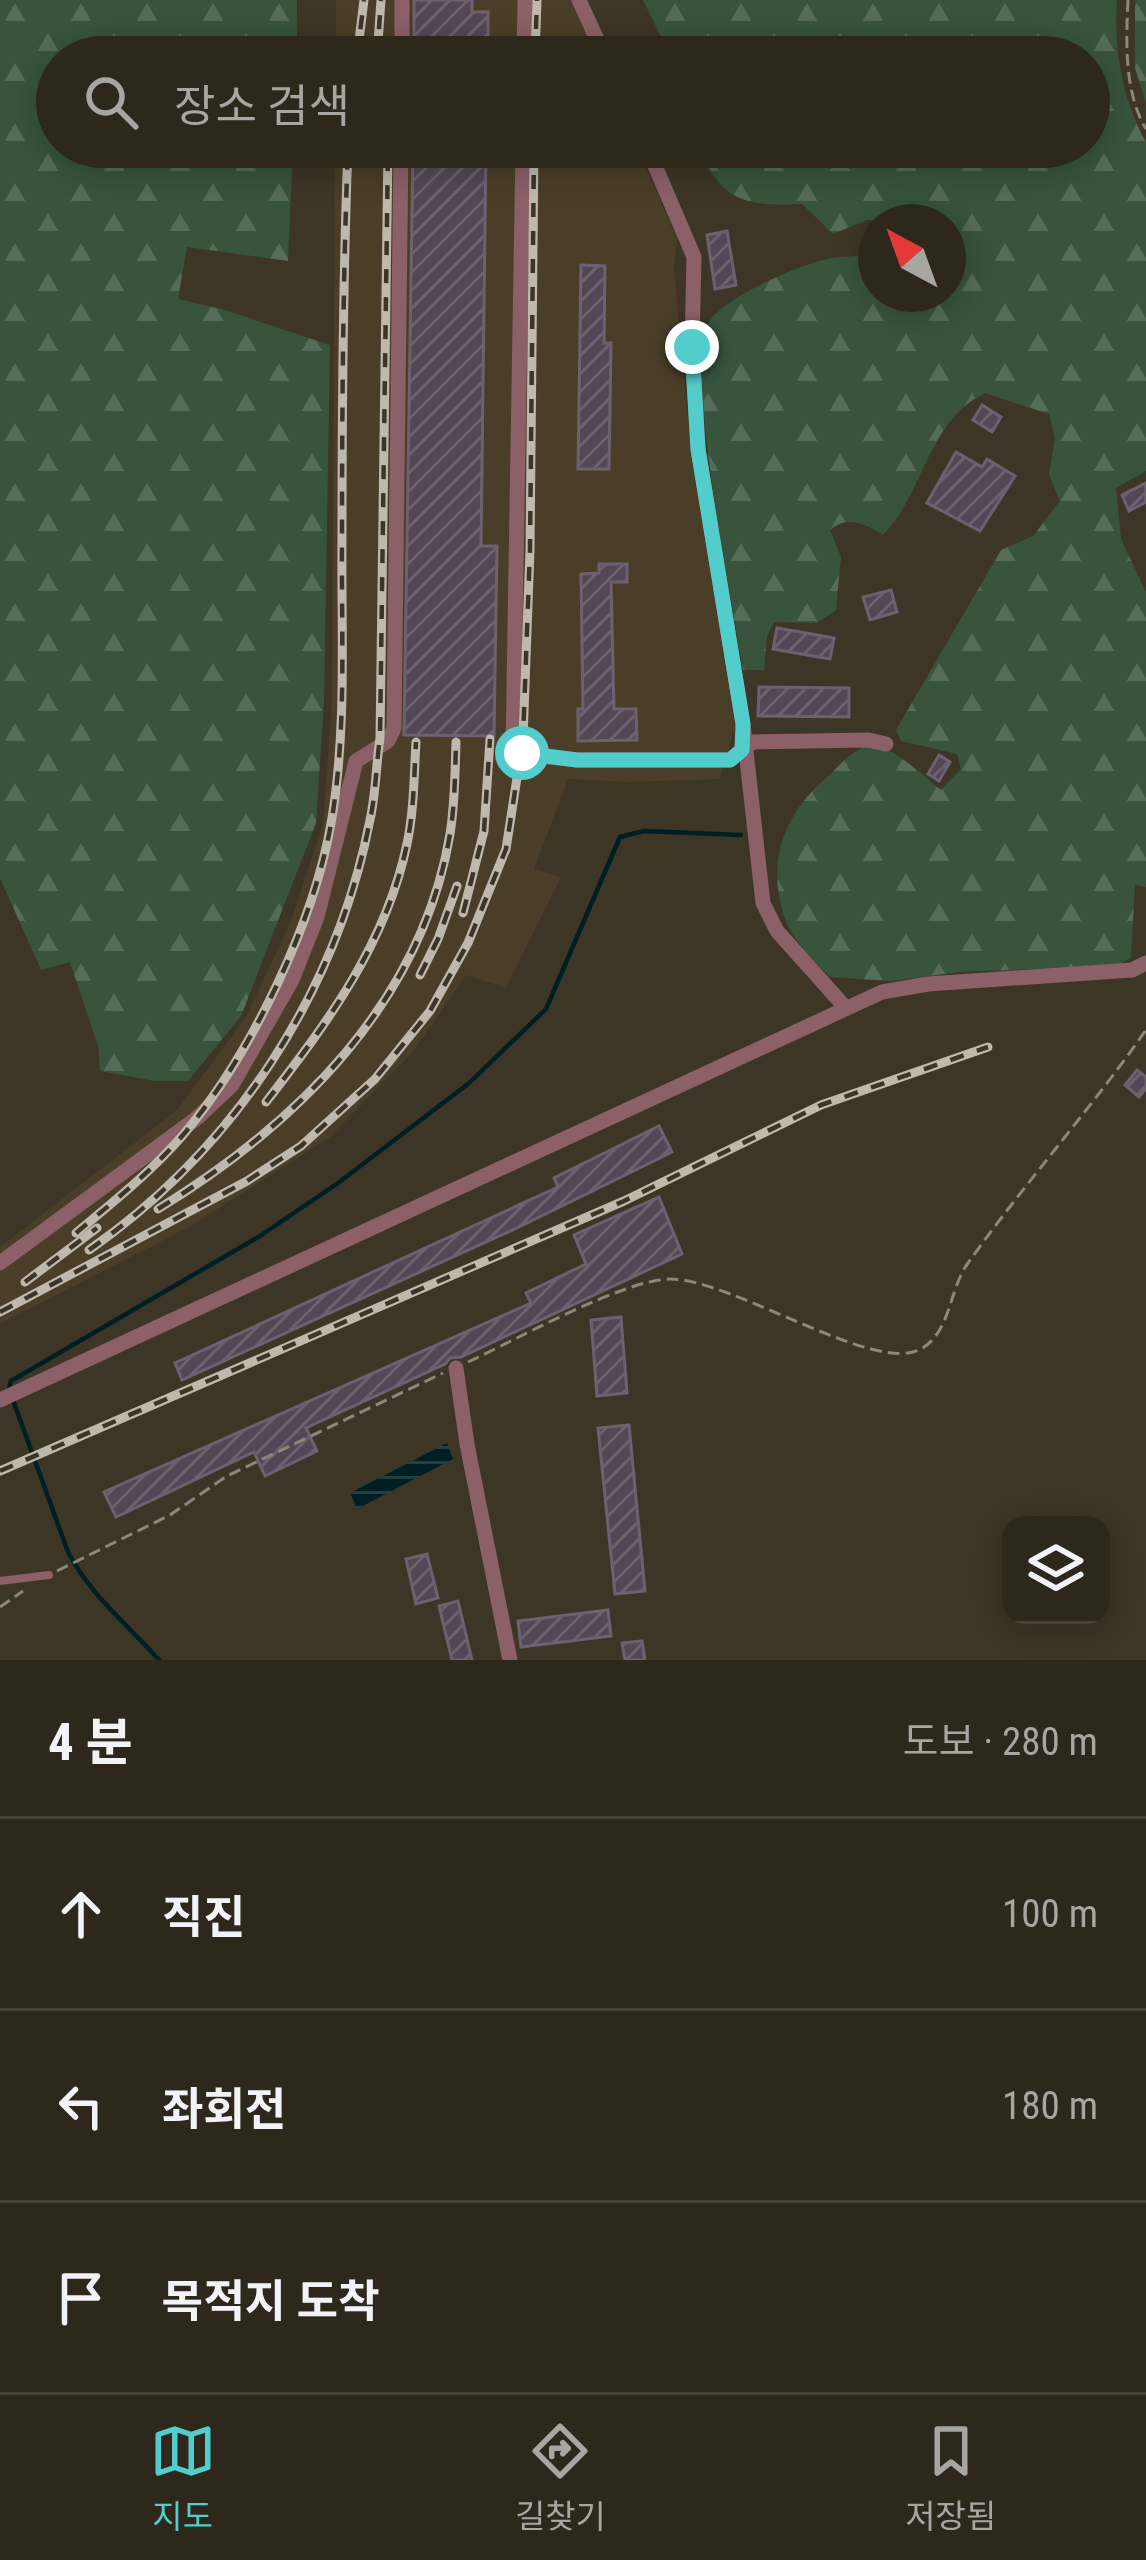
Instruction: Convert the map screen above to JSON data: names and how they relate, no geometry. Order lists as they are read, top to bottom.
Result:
{
  "north": "top left",
  "page": {
    "search": "장소 검색",
    "heading": ["4 분", "도보 · 280 m"],
    "list": [
      ["직진", "100 m"],
      ["좌회전", "180 m"],
      "목적지 도착"
    ],
    "nav": ["지도", "길찾기", "저장됨"]
  }
}
